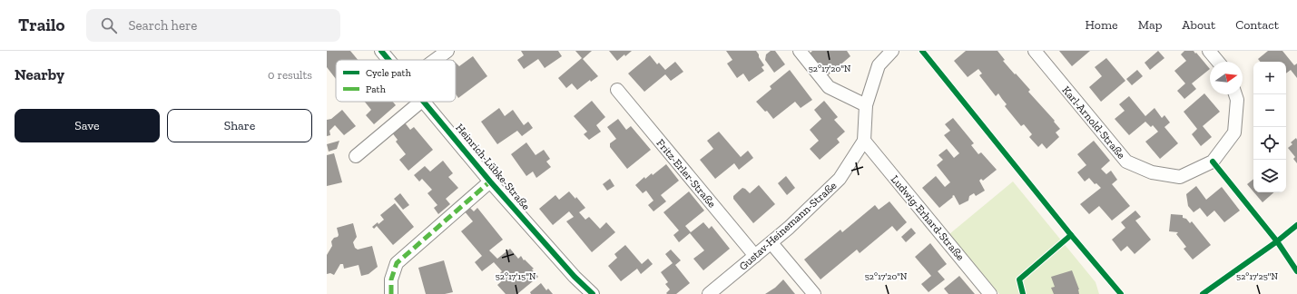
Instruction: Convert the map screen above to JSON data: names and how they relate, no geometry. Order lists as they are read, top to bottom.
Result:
{
  "streets": {
    "street": [
      "Karl-Arnold-Straße",
      "Heinrich-Lübke-Straße",
      "Fritz-Erler-Straße",
      "Ludwig-Erhard-Straße",
      "Gustav-Heinemann-Straße"
    ]
  },
  "crossings": [
    ["Fritz-Erler-Straße", "Gustav-Heinemann-Straße"],
    ["Ludwig-Erhard-Straße", "Gustav-Heinemann-Straße"]
  ],
  "legend": ["Cycle path", "Path"],
  "north": "right",
  "page": {
    "header": "Trailo",
    "search": "Search here",
    "nav": [
      "Home",
      "Map",
      "About",
      "Contact"
    ],
    "heading": ["Nearby", "0 results"],
    "map_buttons": ["+", "−"],
    "buttons": ["Save", "Share"]
  },
  "coordinates": ["52°17'20\"N", "52°17'15\"N", "52°17'25\"N"]
}
